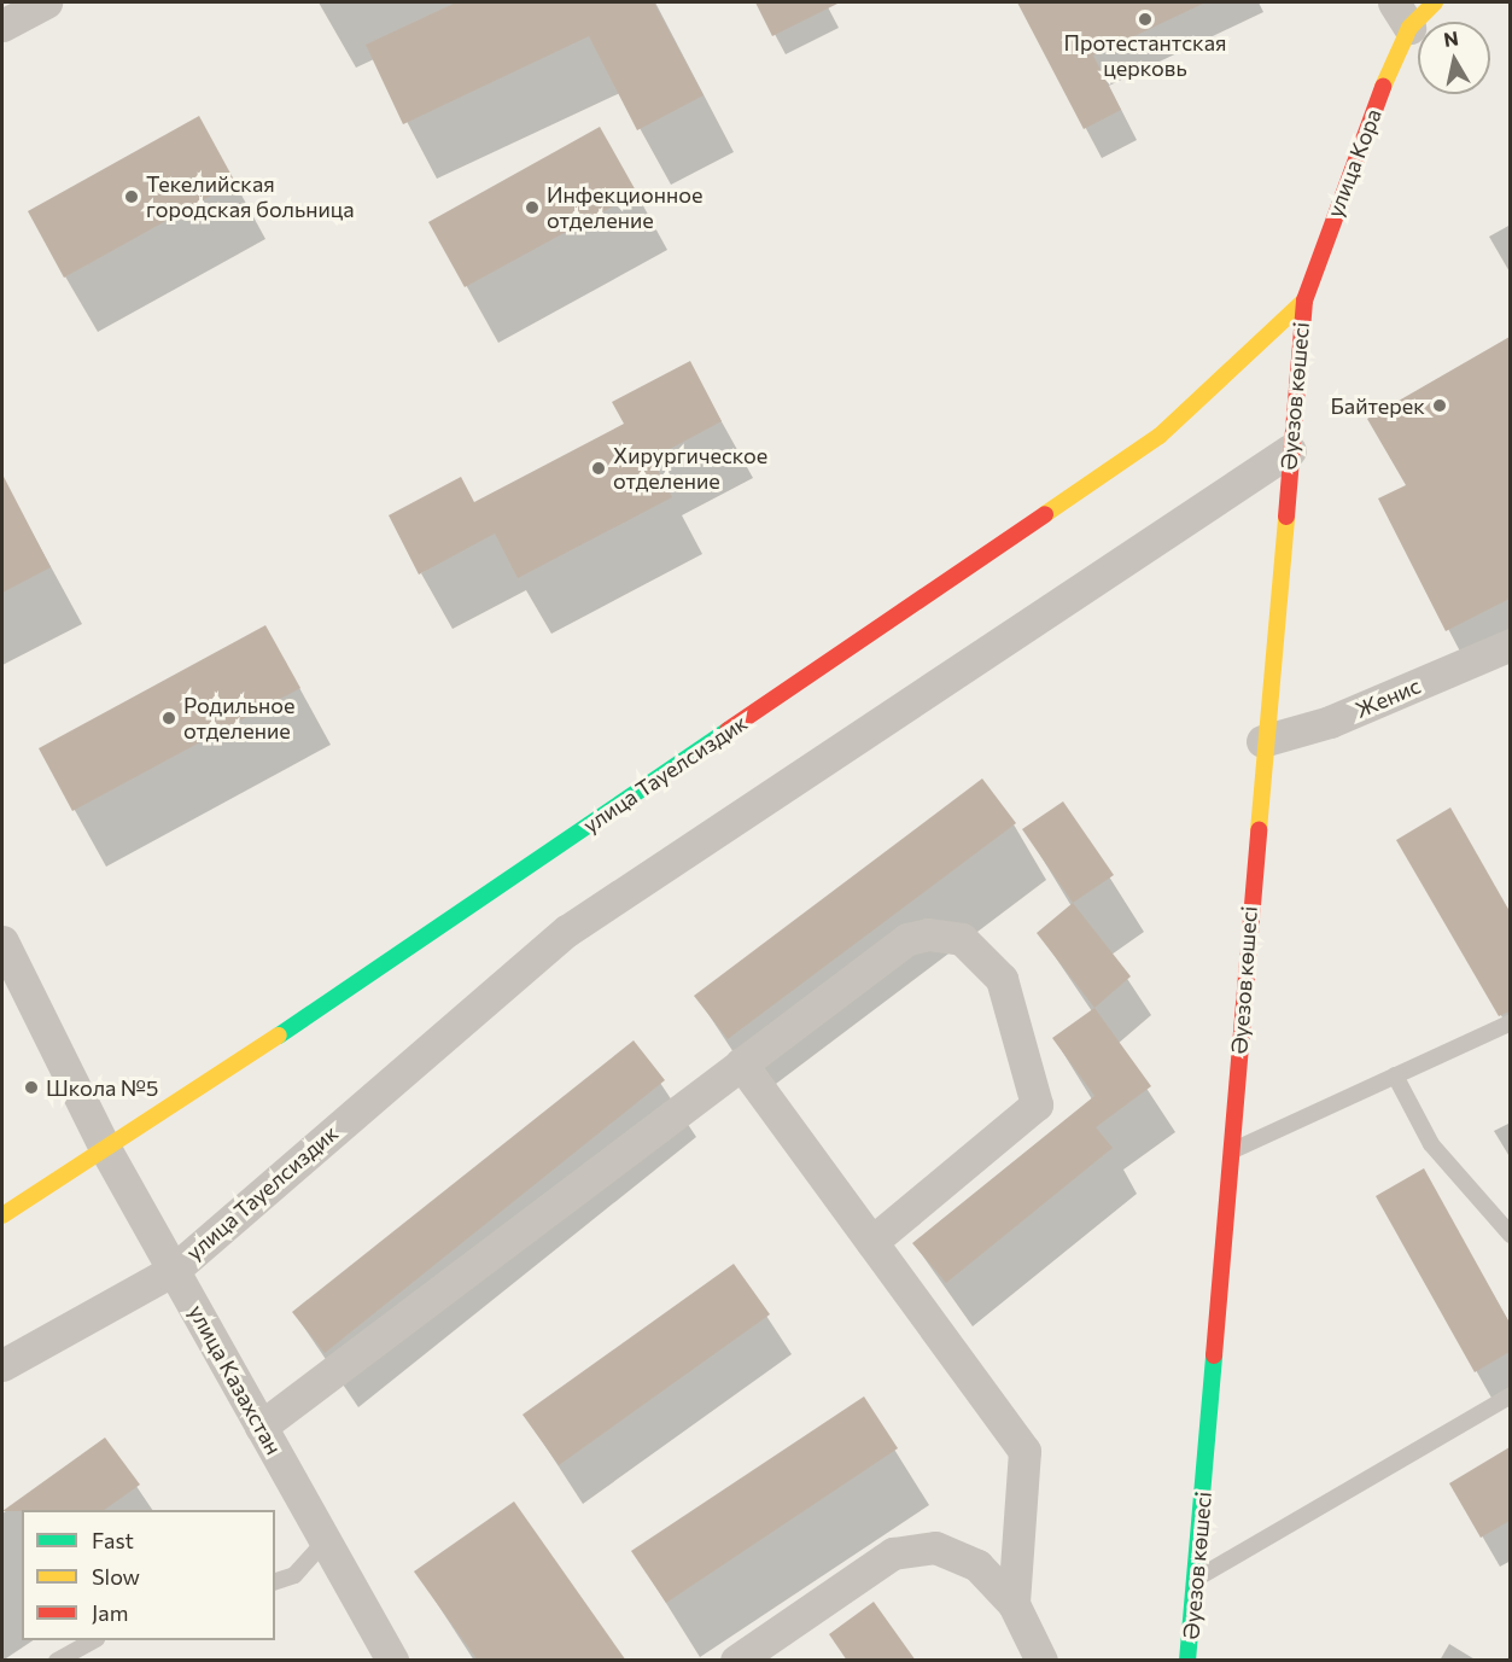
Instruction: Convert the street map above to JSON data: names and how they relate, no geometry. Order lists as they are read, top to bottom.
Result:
{
  "streets": {
    "street": [
      "улица Кора",
      "Әуезов көшесі",
      "Женис",
      "улица Тауелсиздик",
      "улица Казахстан"
    ]
  },
  "crossings": [
    ["улица Кора", "Әуезов көшесі"],
    ["улица Кора", "улица Тауелсиздик"],
    ["Әуезов көшесі", "Женис"],
    ["Әуезов көшесі", "улица Тауелсиздик"],
    ["улица Тауелсиздик", "улица Казахстан"]
  ],
  "places": [
    "Протестантская церковь",
    "Текелийская городская больница",
    "Инфекционное отделение",
    "Байтерек",
    "Хирургическое отделение",
    "Родильное отделение",
    "Школа №5"
  ],
  "legend": ["Fast", "Slow", "Jam"],
  "north": "top"
}
